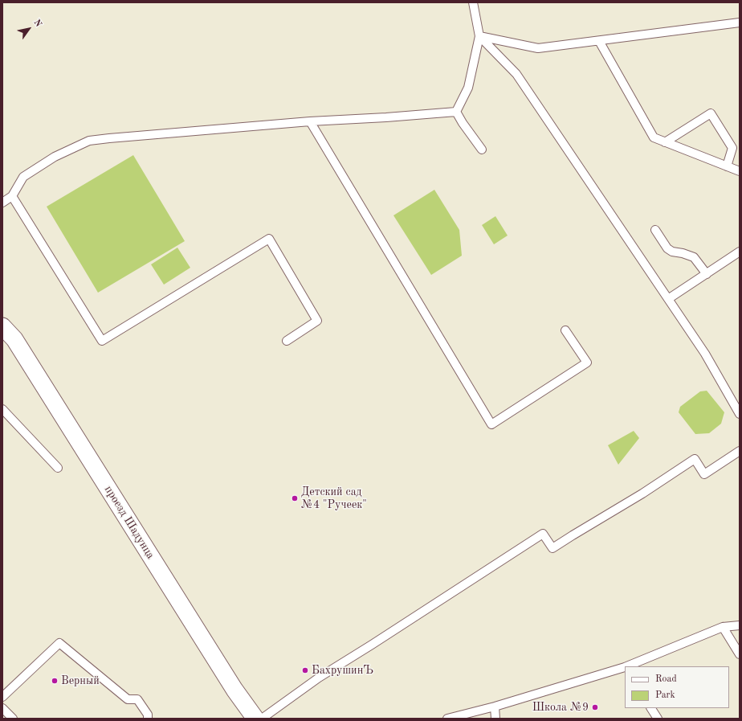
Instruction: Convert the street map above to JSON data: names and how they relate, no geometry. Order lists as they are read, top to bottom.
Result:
{
  "streets": {
    "street": ["проезд Шадунца"]
  },
  "places": [
    "Детский сад №4 \"Ручеек\"",
    "БахрушинЪ",
    "Верный",
    "Школа №9"
  ],
  "legend": ["Road", "Park"],
  "north": "top right"
}
